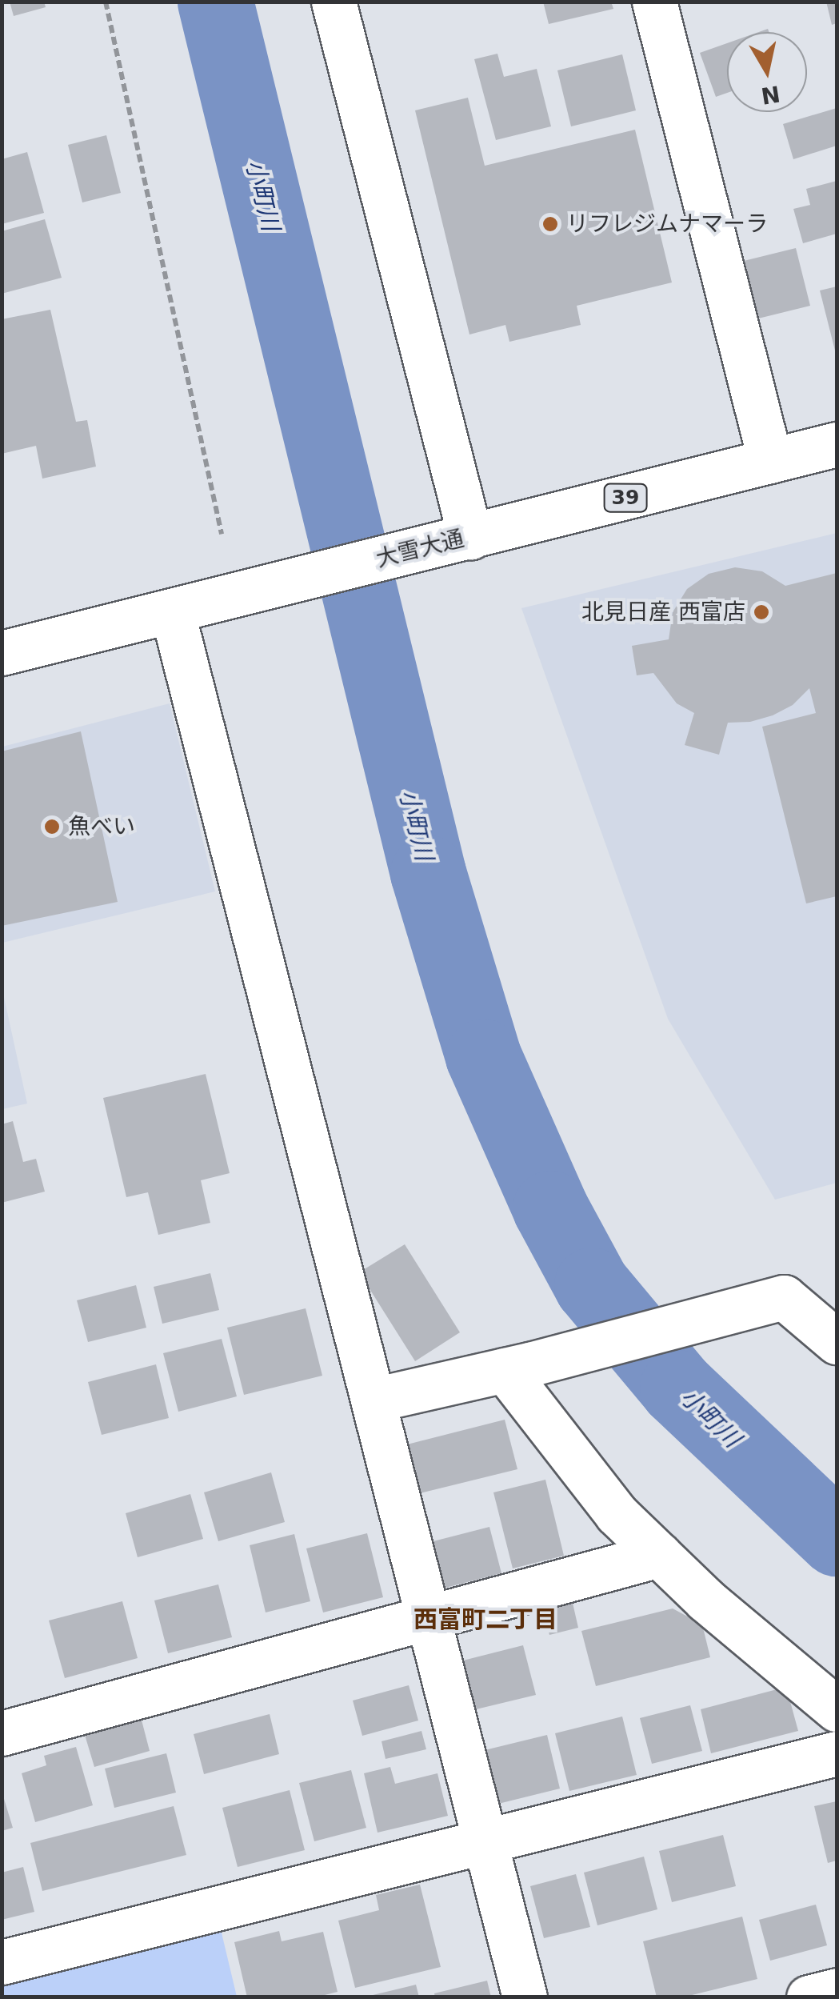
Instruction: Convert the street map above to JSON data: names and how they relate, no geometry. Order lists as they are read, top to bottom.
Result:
{
  "streets": {
    "main road": ["39", "大雪大通"]
  },
  "districts": ["西富町二丁目"],
  "water": ["小町川"],
  "places": ["リフレジムナマーラ", "北見日産 西富店", "魚べい"],
  "north": "bottom"
}
